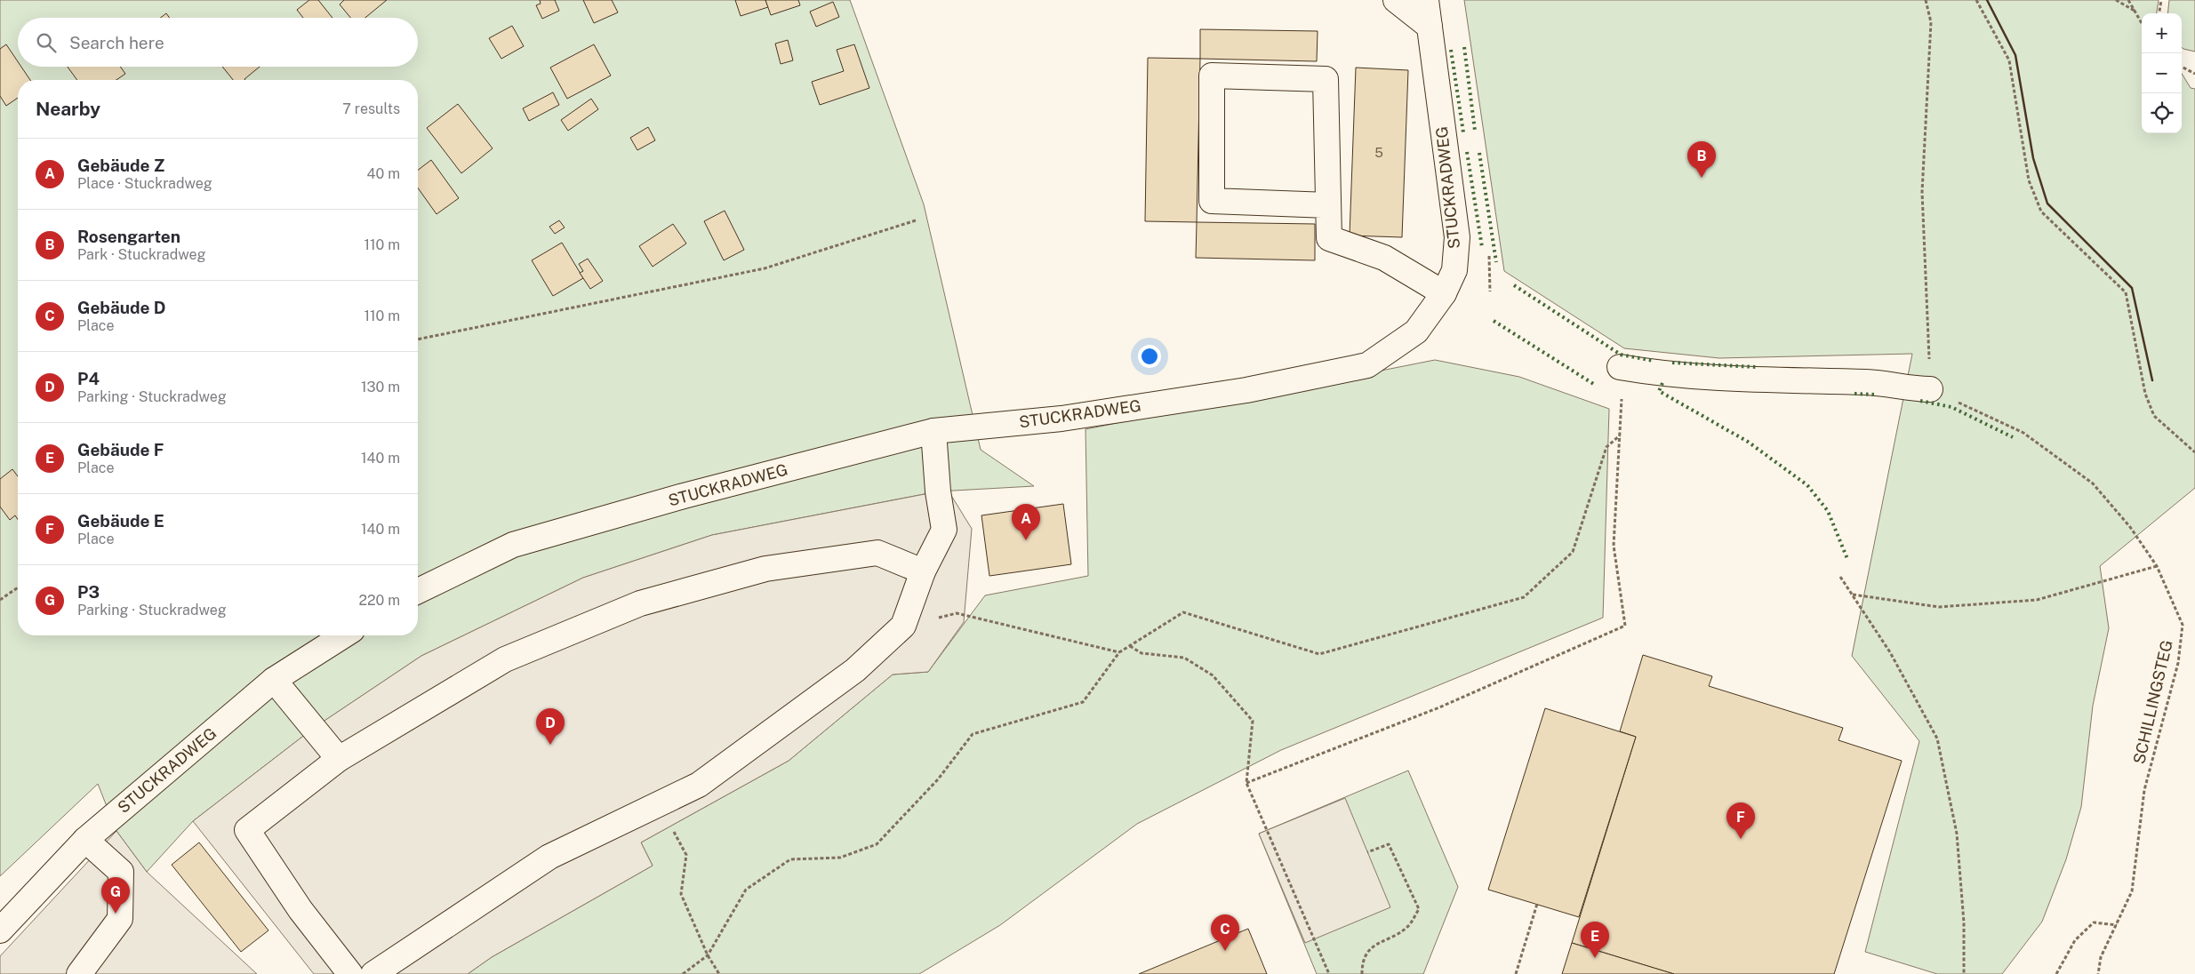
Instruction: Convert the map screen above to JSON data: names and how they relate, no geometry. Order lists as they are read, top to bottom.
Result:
{
  "streets": {
    "street": ["STUCKRADWEG"],
    "path": ["SCHILLINGSTEG"]
  },
  "house_numbers": ["5"],
  "page": {
    "map_buttons": ["+", "−"],
    "search": "Search here",
    "heading": ["Nearby", "7 results"],
    "list": [
      {
        "mark": "A",
        "name": "Gebäude Z",
        "note": "Place · Stuckradweg",
        "value": "40 m"
      },
      {
        "mark": "B",
        "name": "Rosengarten",
        "note": "Park · Stuckradweg",
        "value": "110 m"
      },
      {
        "mark": "C",
        "name": "Gebäude D",
        "note": "Place",
        "value": "110 m"
      },
      {
        "mark": "D",
        "name": "P4",
        "note": "Parking · Stuckradweg",
        "value": "130 m"
      },
      {
        "mark": "E",
        "name": "Gebäude F",
        "note": "Place",
        "value": "140 m"
      },
      {
        "mark": "F",
        "name": "Gebäude E",
        "note": "Place",
        "value": "140 m"
      },
      {
        "mark": "G",
        "name": "P3",
        "note": "Parking · Stuckradweg",
        "value": "220 m"
      }
    ],
    "pins": [
      "B",
      "A",
      "D",
      "F",
      "G",
      "C",
      "E"
    ]
  }
}
